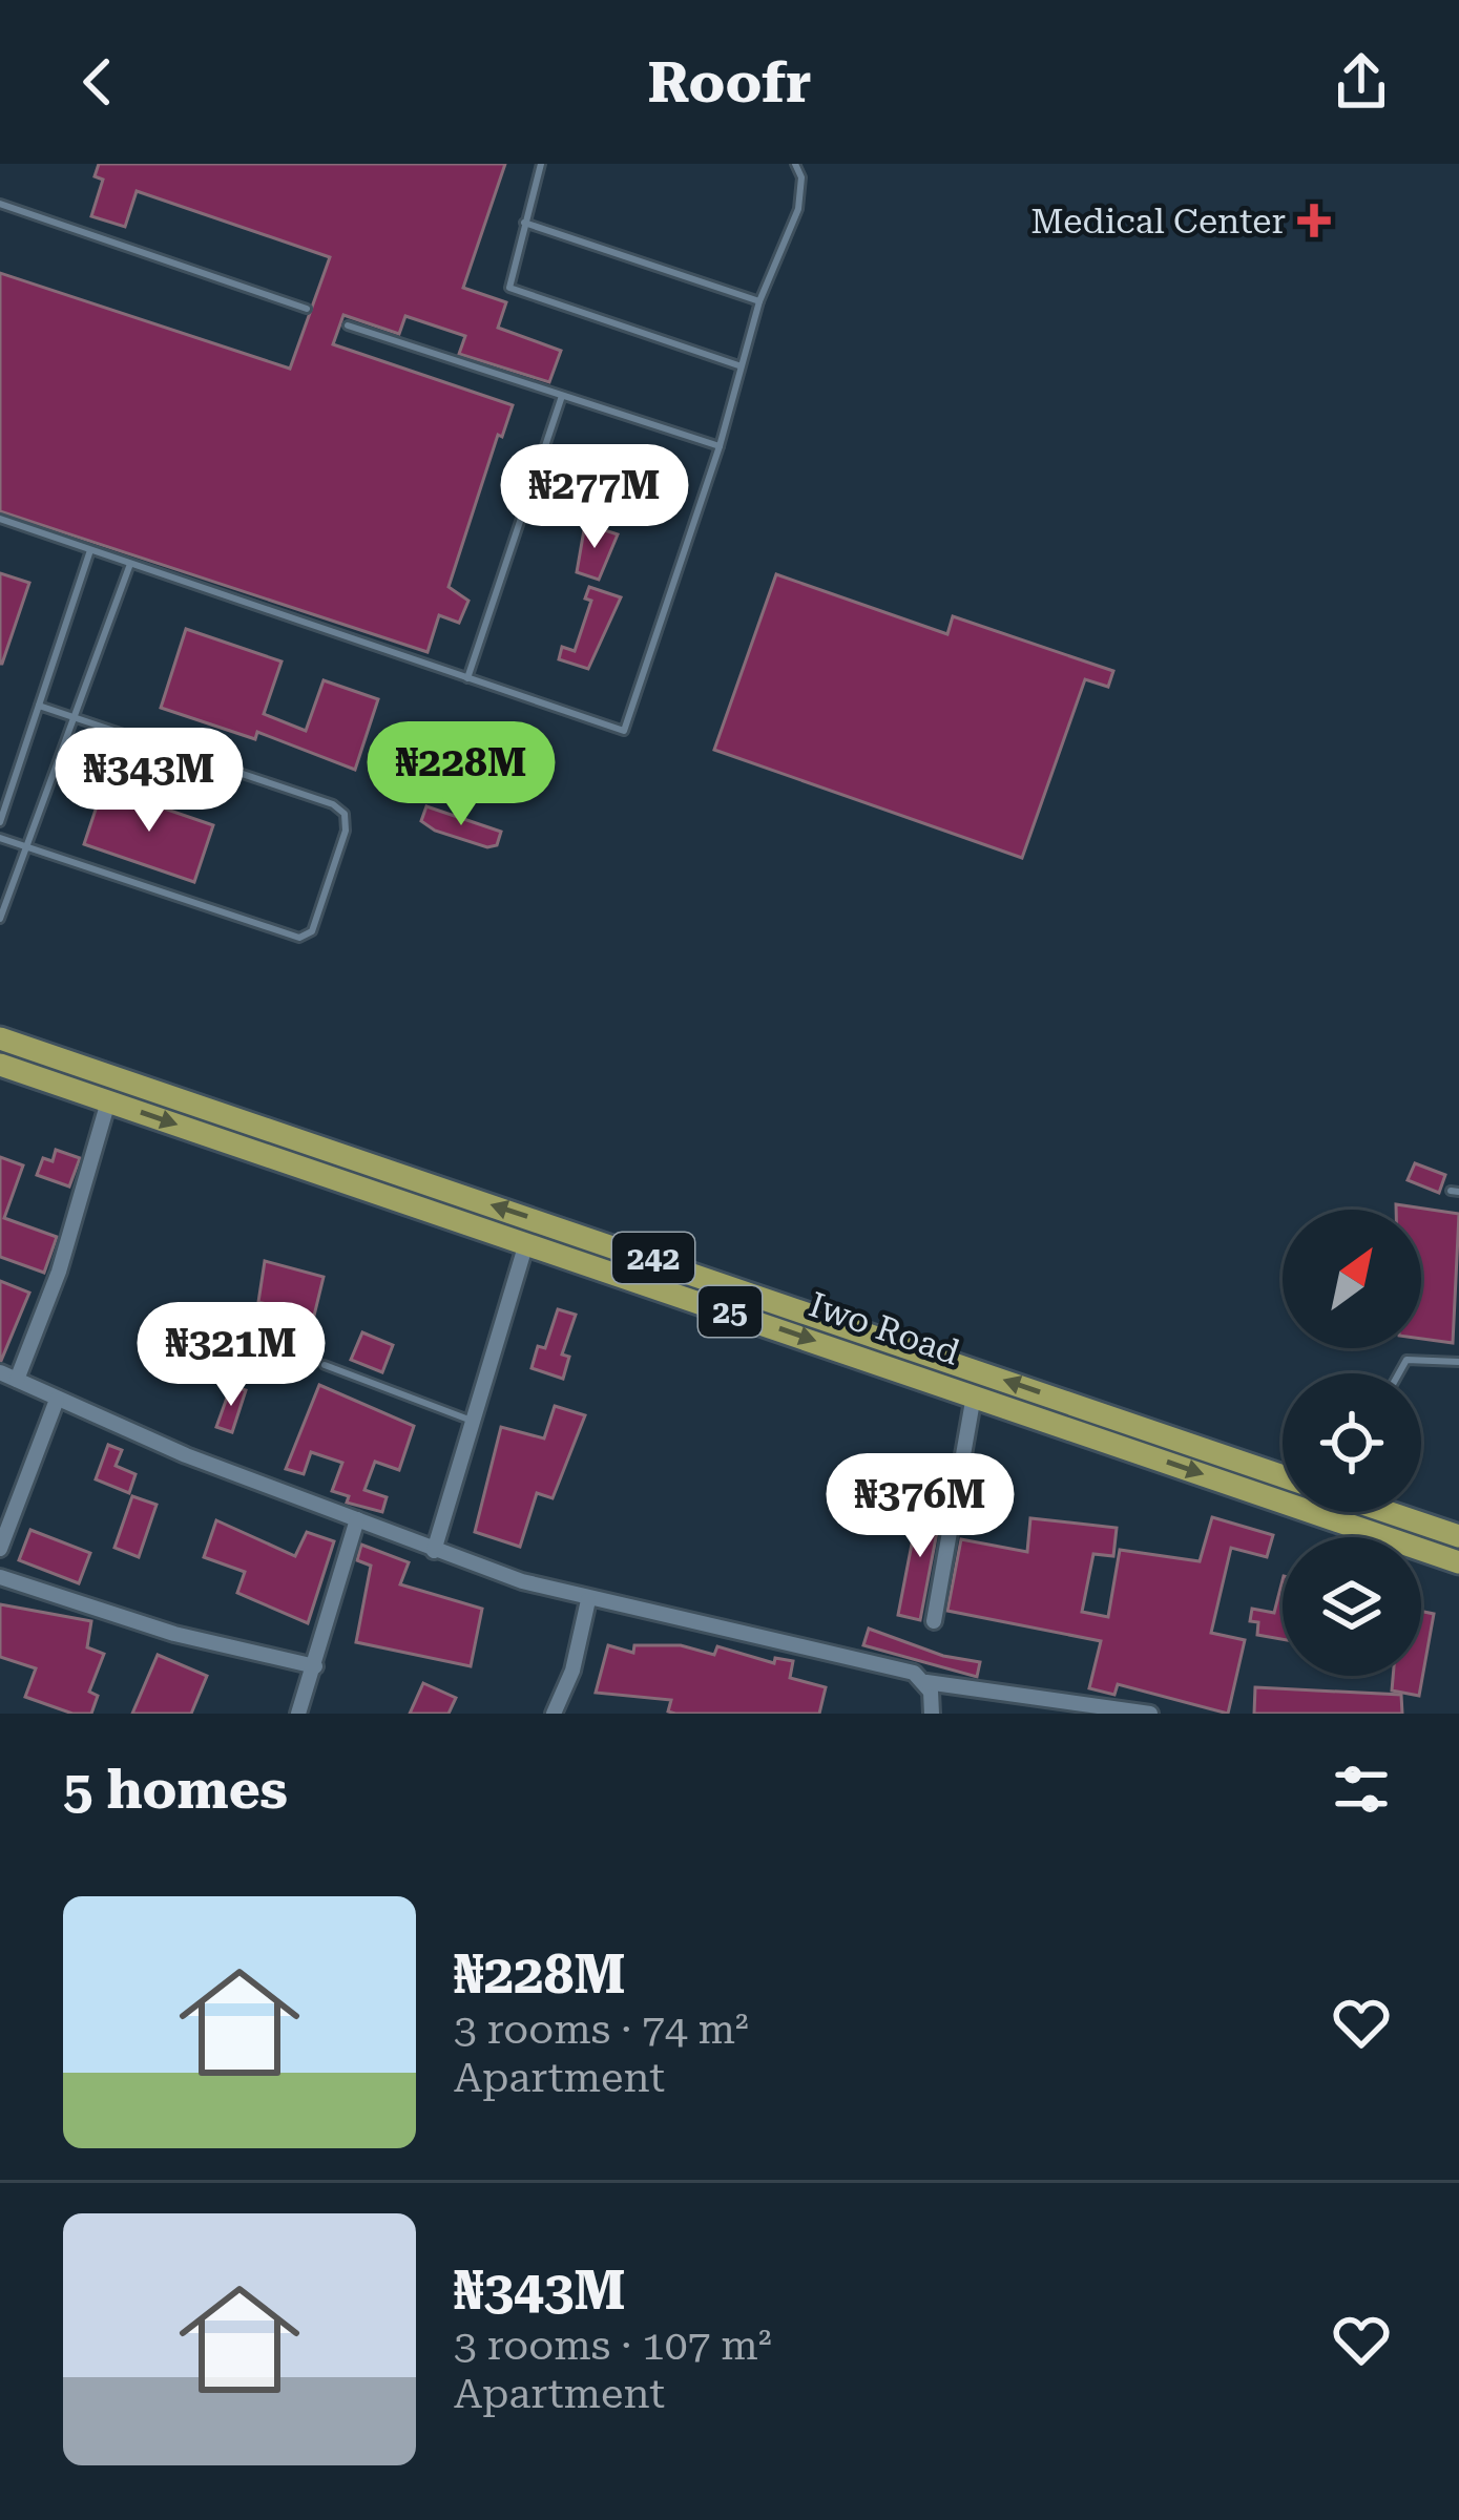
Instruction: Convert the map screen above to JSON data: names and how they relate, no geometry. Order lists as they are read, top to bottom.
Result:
{
  "streets": {
    "main road": ["242", "25", "Iwo Road"]
  },
  "places": {
    "health": ["Medical Center"]
  },
  "north": "top right",
  "page": {
    "header": "Roofr",
    "price": [
      "₦277M",
      "₦228M",
      "₦343M",
      "₦321M",
      "₦376M"
    ],
    "heading": "5 homes",
    "list": [
      {
        "name": "₦228M",
        "note": "3 rooms · 74 m² · Apartment"
      },
      {
        "name": "₦343M",
        "note": "3 rooms · 107 m² · Apartment"
      }
    ]
  }
}
